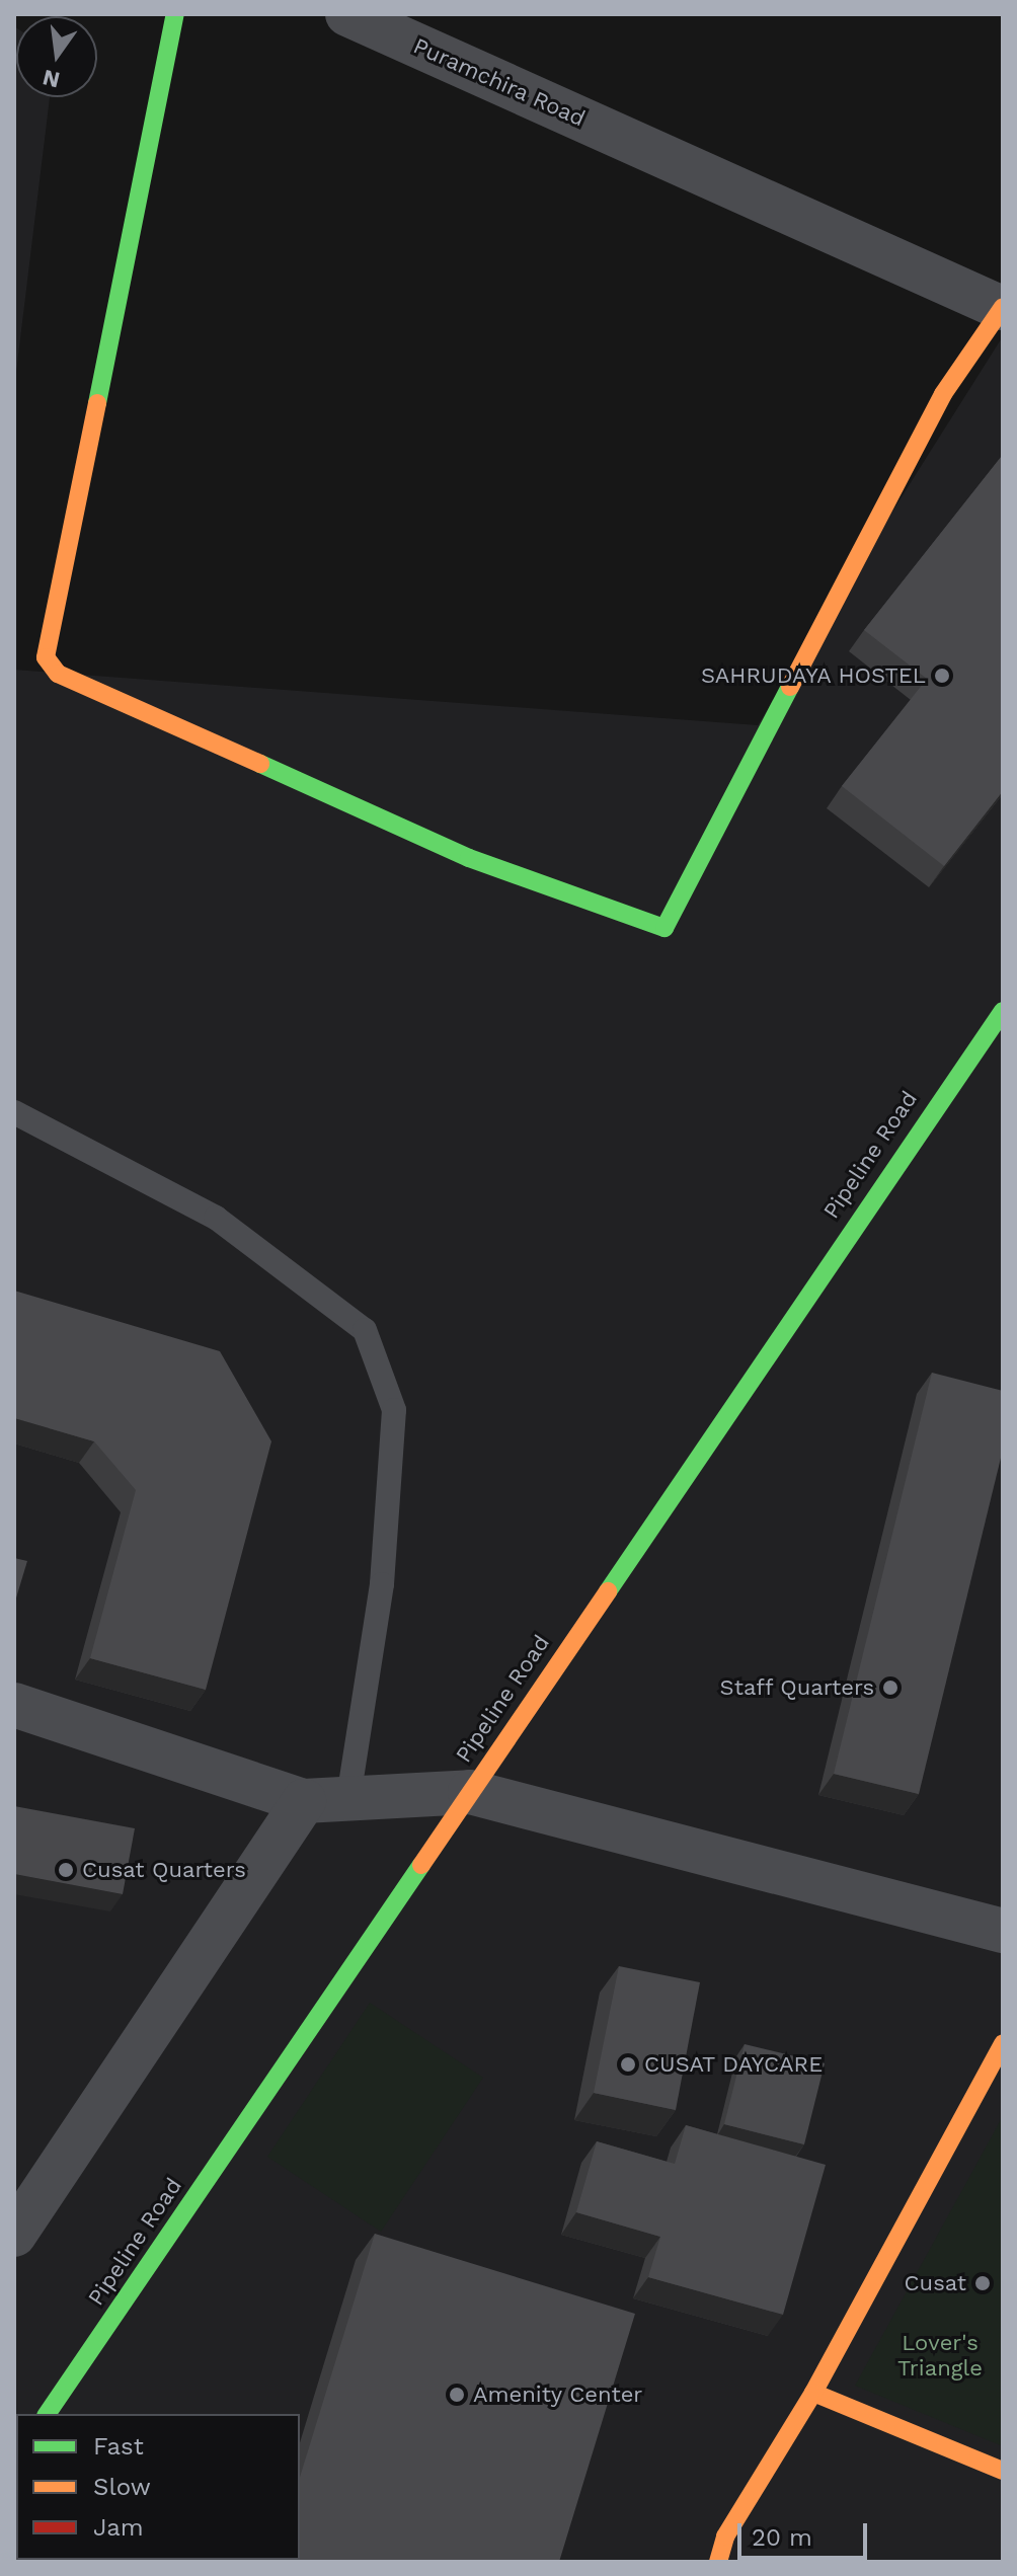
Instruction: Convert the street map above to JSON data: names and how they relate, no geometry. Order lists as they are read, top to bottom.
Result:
{
  "streets": {
    "street": ["Puramchira Road", "Pipeline Road"]
  },
  "parks": ["Lover's Triangle"],
  "places": [
    "SAHRUDAYA HOSTEL",
    "Staff Quarters",
    "Cusat Quarters",
    "CUSAT DAYCARE",
    "Cusat",
    "Amenity Center"
  ],
  "legend": ["Fast", "Slow", "Jam"],
  "scale_bar": "20 m",
  "north": "bottom"
}
